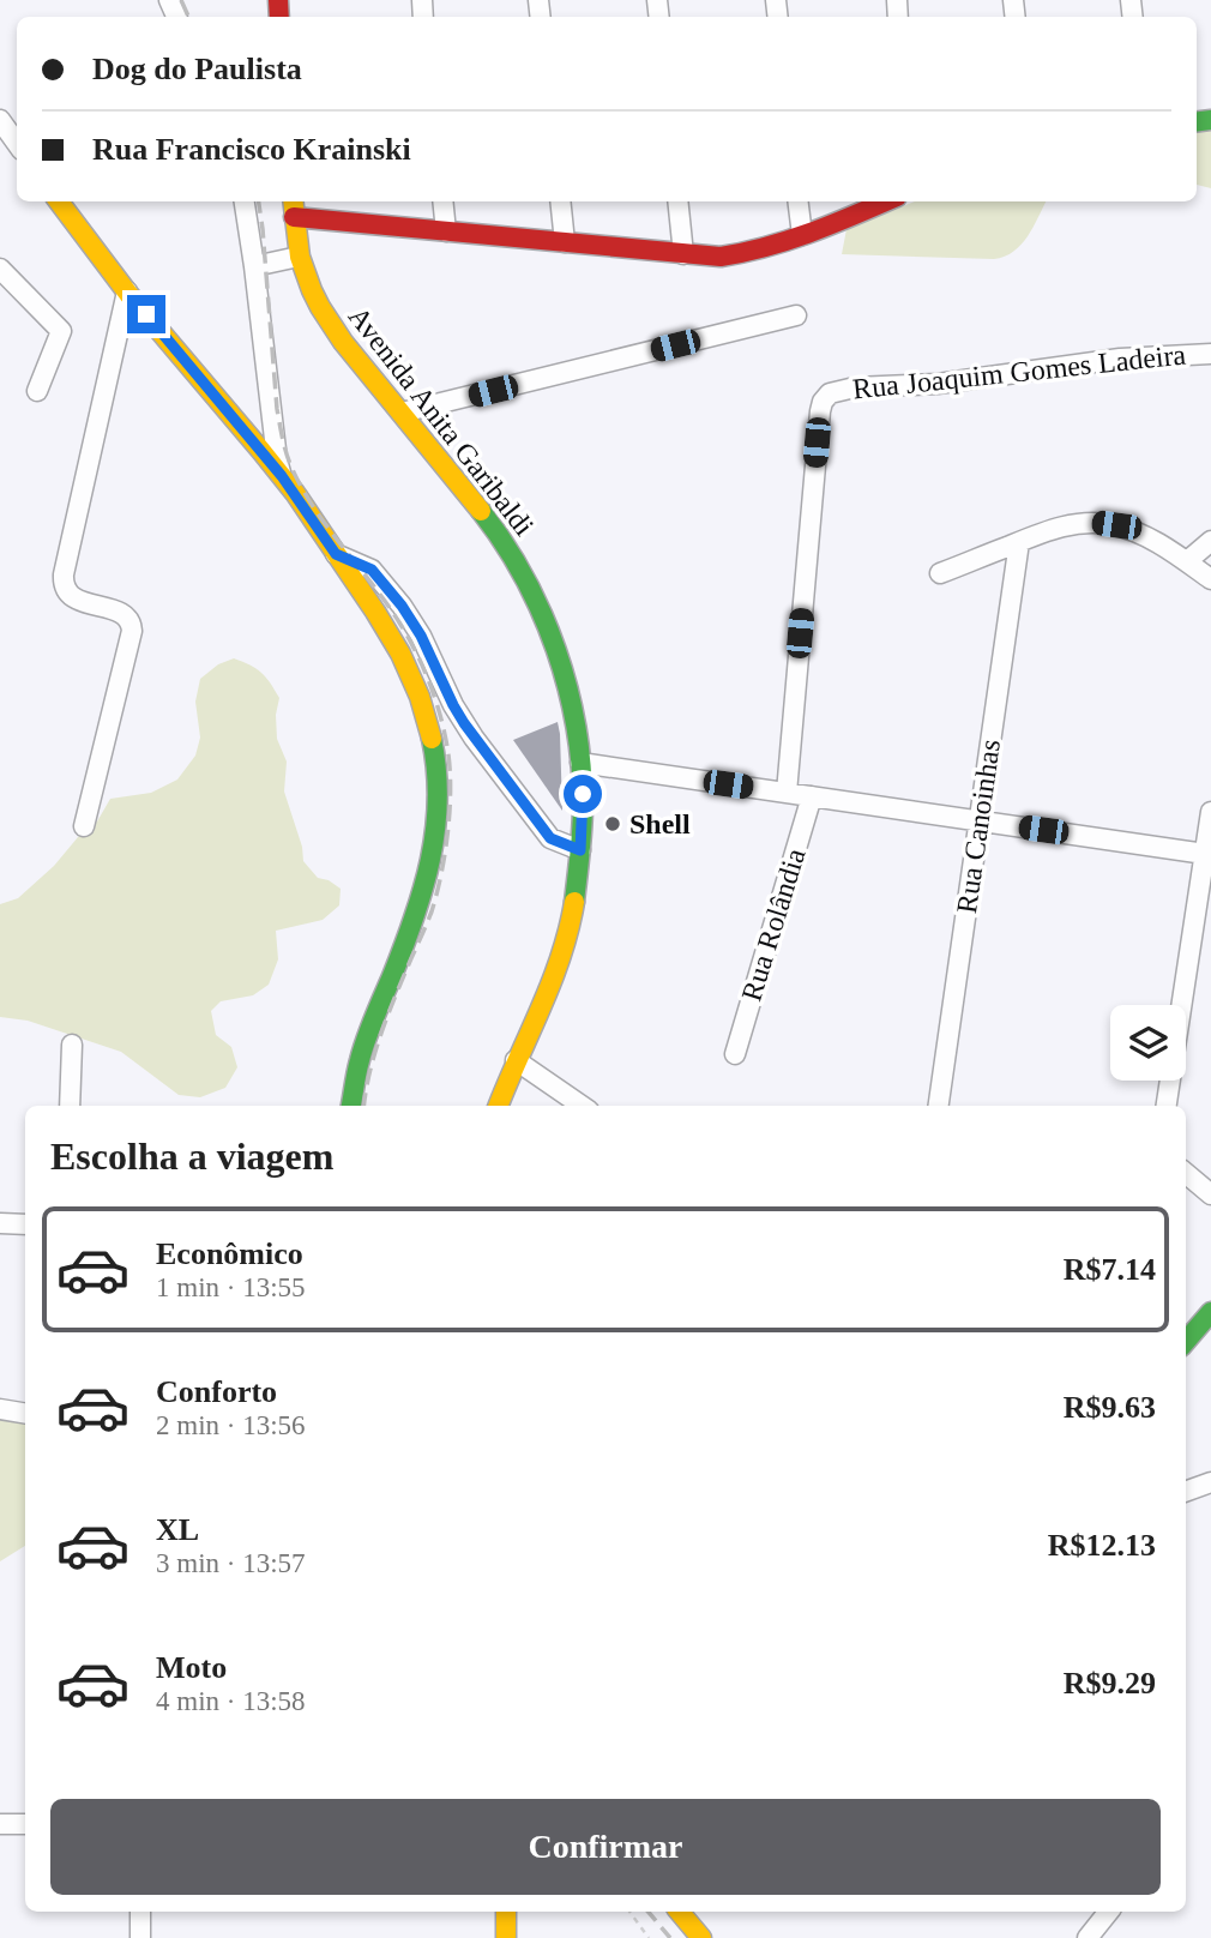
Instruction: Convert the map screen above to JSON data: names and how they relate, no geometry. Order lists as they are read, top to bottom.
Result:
{
  "streets": {
    "main road": ["Avenida Anita Garibaldi"],
    "street": ["Rua Joaquim Gomes Ladeira", "Rua Canoinhas", "Rua Rolândia"]
  },
  "places": ["Shell"],
  "page": {
    "banner": ["Dog do Paulista", "Rua Francisco Krainski"],
    "heading": "Escolha a viagem",
    "list": [
      {
        "name": "Econômico",
        "note": "1 min · 13:55",
        "value": "R$7.14"
      },
      {
        "name": "Conforto",
        "note": "2 min · 13:56",
        "value": "R$9.63"
      },
      {
        "name": "XL",
        "note": "3 min · 13:57",
        "value": "R$12.13"
      },
      {
        "name": "Moto",
        "note": "4 min · 13:58",
        "value": "R$9.29"
      }
    ],
    "buttons": "Confirmar"
  }
}
